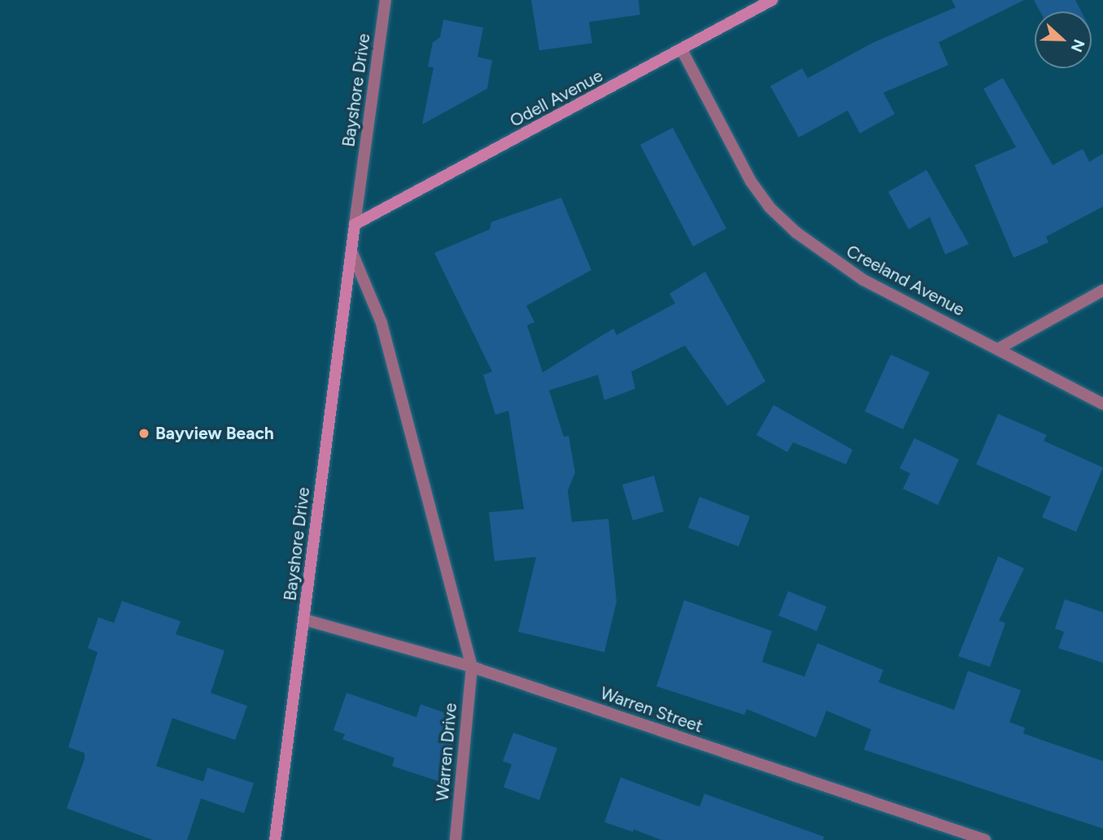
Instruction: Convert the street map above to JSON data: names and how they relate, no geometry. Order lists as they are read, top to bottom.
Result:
{
  "streets": {
    "main road": ["Bayshore Drive", "Odell Avenue"],
    "street": ["Creeland Avenue", "Warren Street", "Warren Drive"]
  },
  "crossings": [
    ["Bayshore Drive", "Odell Avenue"],
    ["Bayshore Drive", "Warren Street"],
    ["Bayshore Drive", "Warren Drive"],
    ["Odell Avenue", "Creeland Avenue"],
    ["Warren Street", "Warren Drive"]
  ],
  "places": ["Bayview Beach"],
  "north": "right"
}
